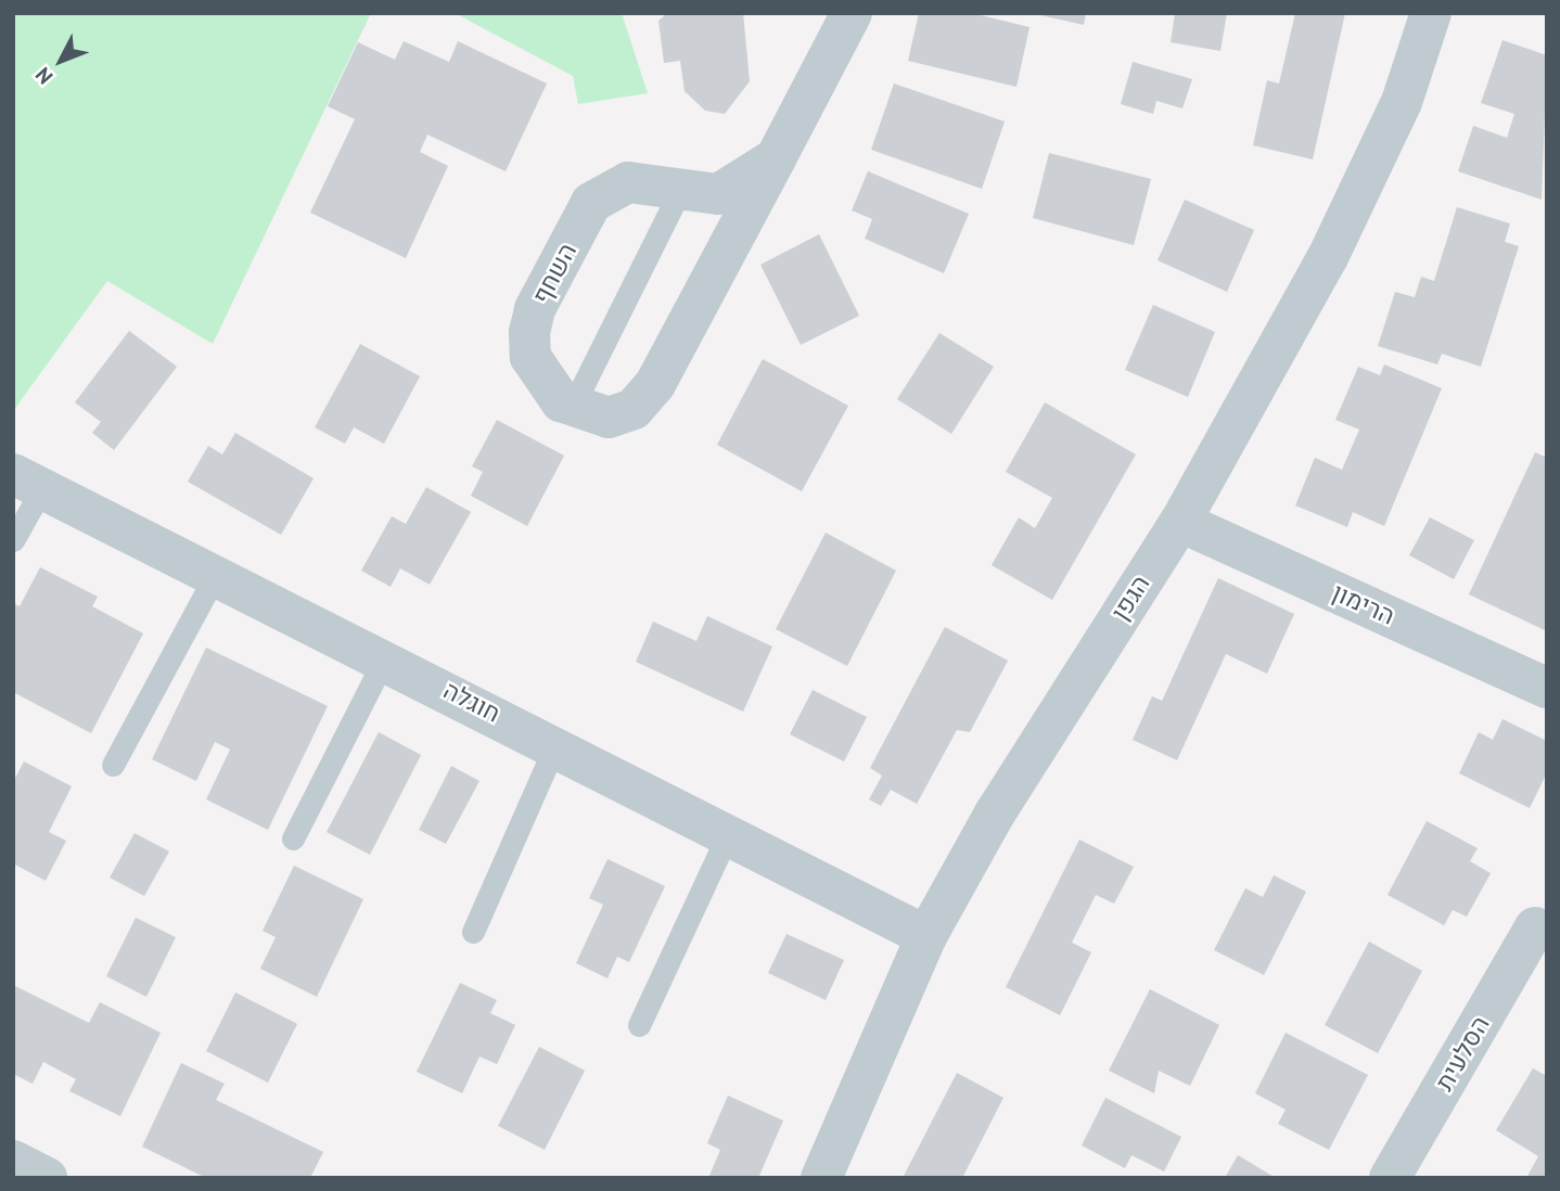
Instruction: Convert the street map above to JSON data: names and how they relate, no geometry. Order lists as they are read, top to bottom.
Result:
{
  "streets": {
    "street": [
      "השחף",
      "הגפן",
      "הרימון",
      "חוגלה",
      "הסלעית"
    ]
  },
  "crossings": [
    ["הגפן", "הרימון"],
    ["הגפן", "חוגלה"]
  ],
  "north": "bottom left"
}
